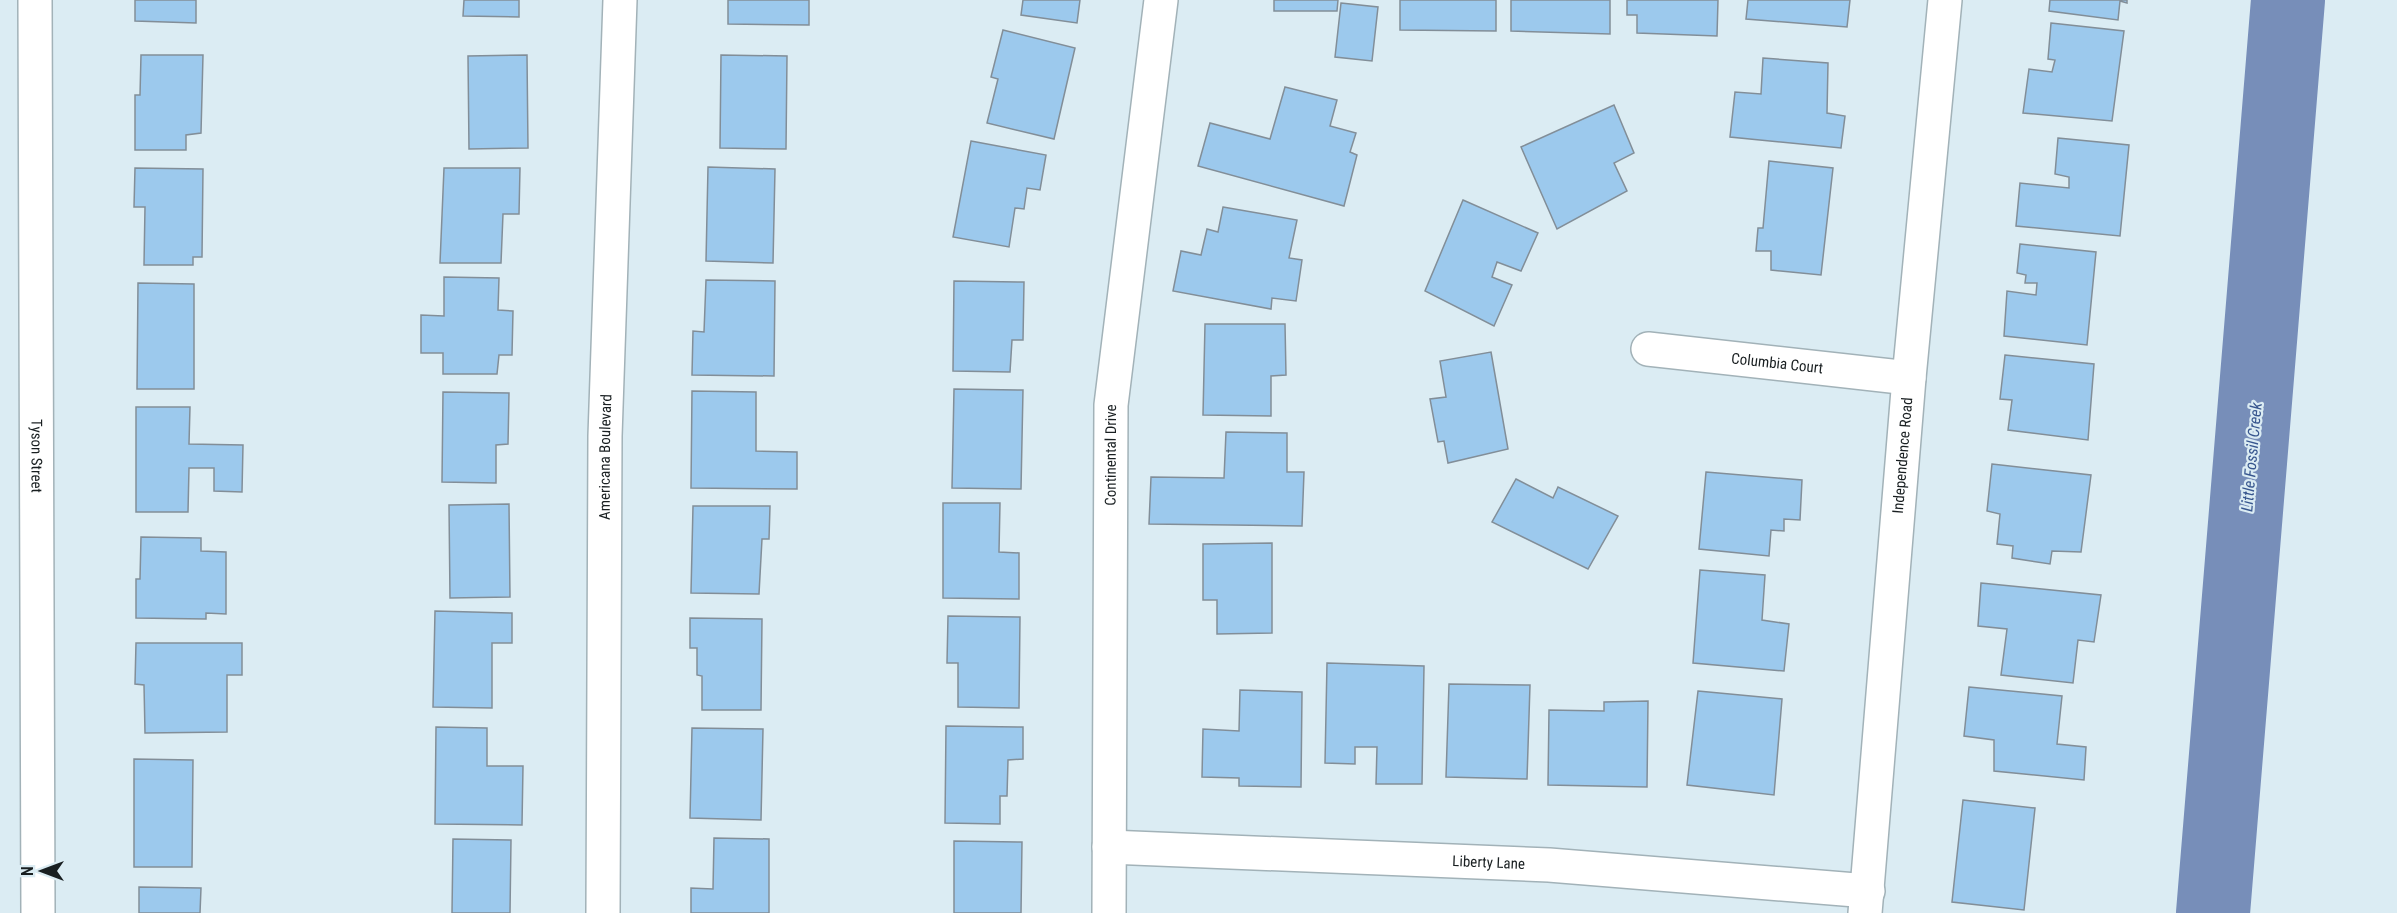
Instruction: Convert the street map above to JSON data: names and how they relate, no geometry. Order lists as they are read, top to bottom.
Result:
{
  "streets": {
    "street": [
      "Columbia Court",
      "Continental Drive",
      "Tyson Street",
      "Americana Boulevard",
      "Independence Road",
      "Liberty Lane"
    ]
  },
  "crossings": [
    ["Columbia Court", "Independence Road"],
    ["Continental Drive", "Liberty Lane"],
    ["Independence Road", "Liberty Lane"]
  ],
  "water": ["Little Fossil Creek"],
  "north": "left"
}
